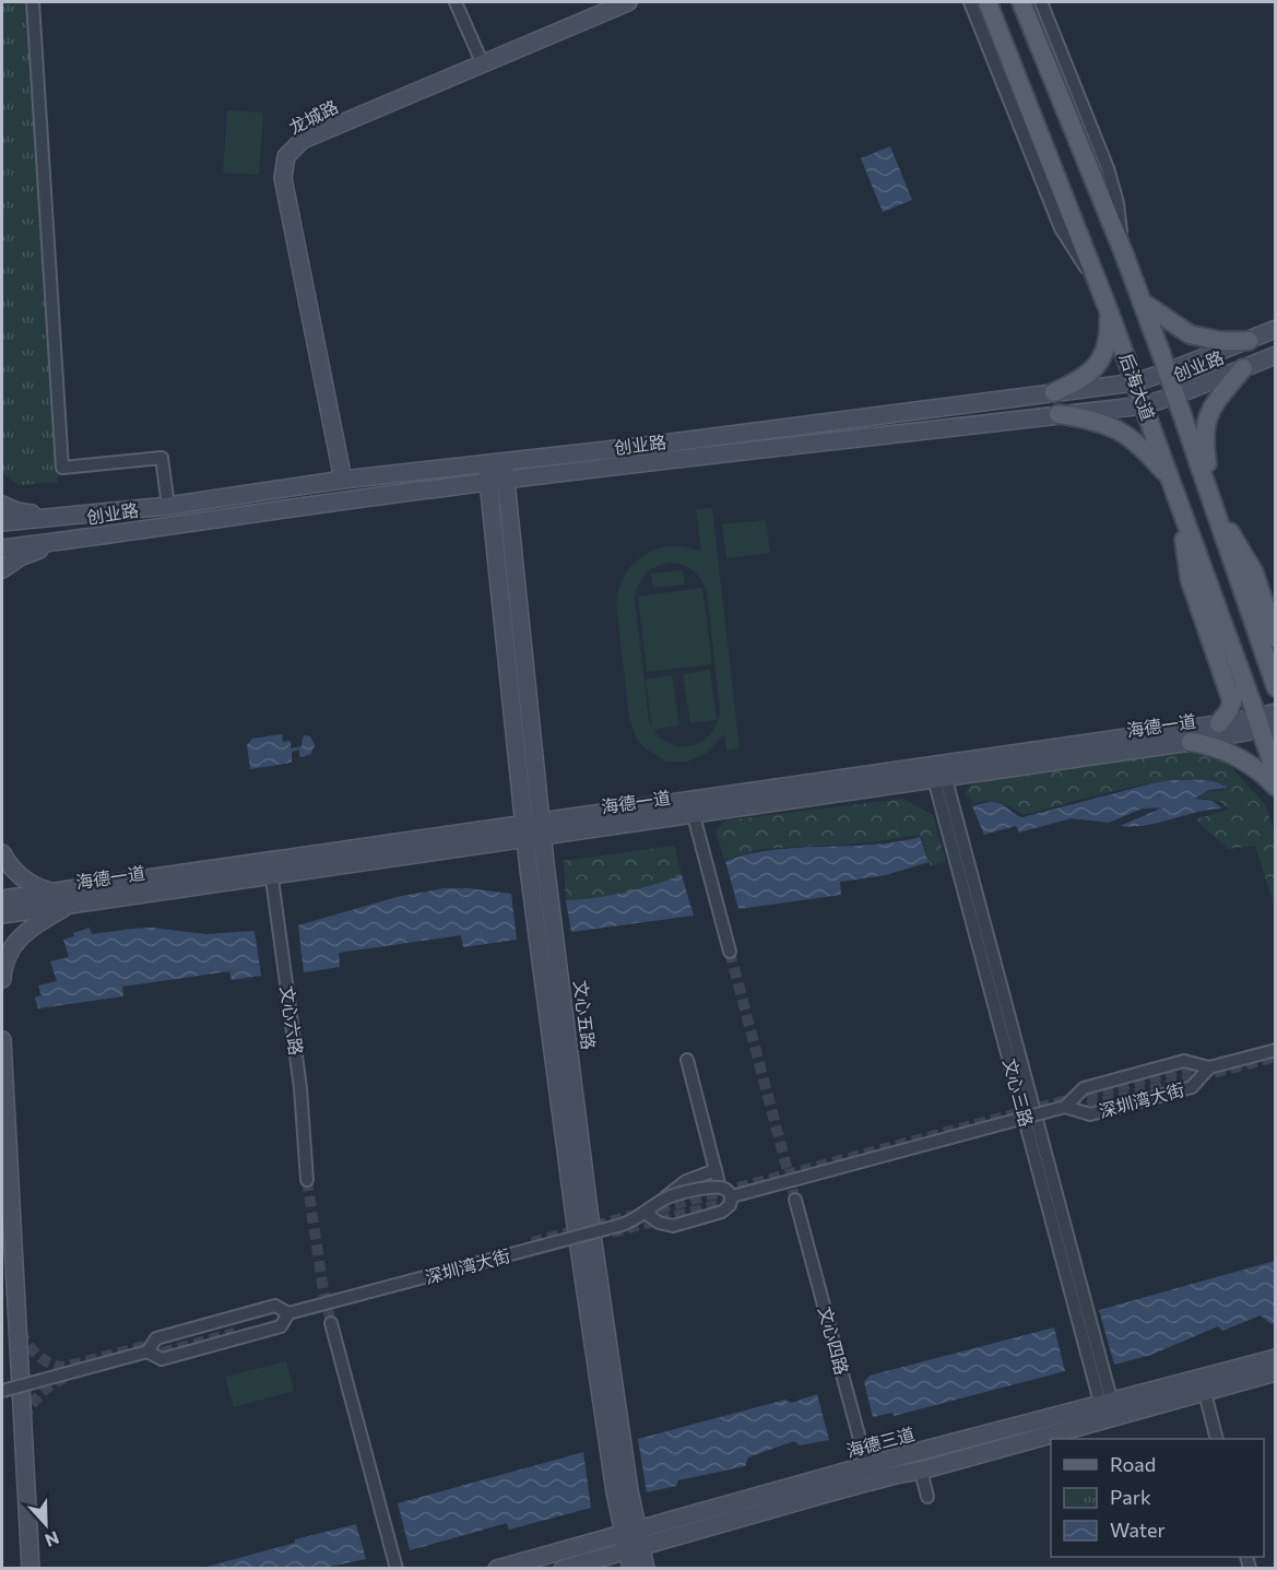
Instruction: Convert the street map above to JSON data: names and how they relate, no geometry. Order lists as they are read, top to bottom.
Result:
{
  "streets": {
    "main road": [
      "龙城路",
      "创业路",
      "后海大道",
      "海德一道",
      "文心五路",
      "海德三道"
    ],
    "street": [
      "文心六路",
      "文心三路",
      "深圳湾大街",
      "文心四路"
    ]
  },
  "crossings": [
    ["龙城路", "创业路"],
    ["创业路", "后海大道"],
    ["创业路", "文心五路"],
    ["后海大道", "海德一道"],
    ["海德一道", "文心五路"],
    ["海德一道", "文心六路"],
    ["海德一道", "文心三路"],
    ["文心五路", "海德三道"],
    ["文心三路", "海德三道"],
    ["文心四路", "海德三道"]
  ],
  "legend": ["Road", "Park", "Water"],
  "north": "bottom"
}
